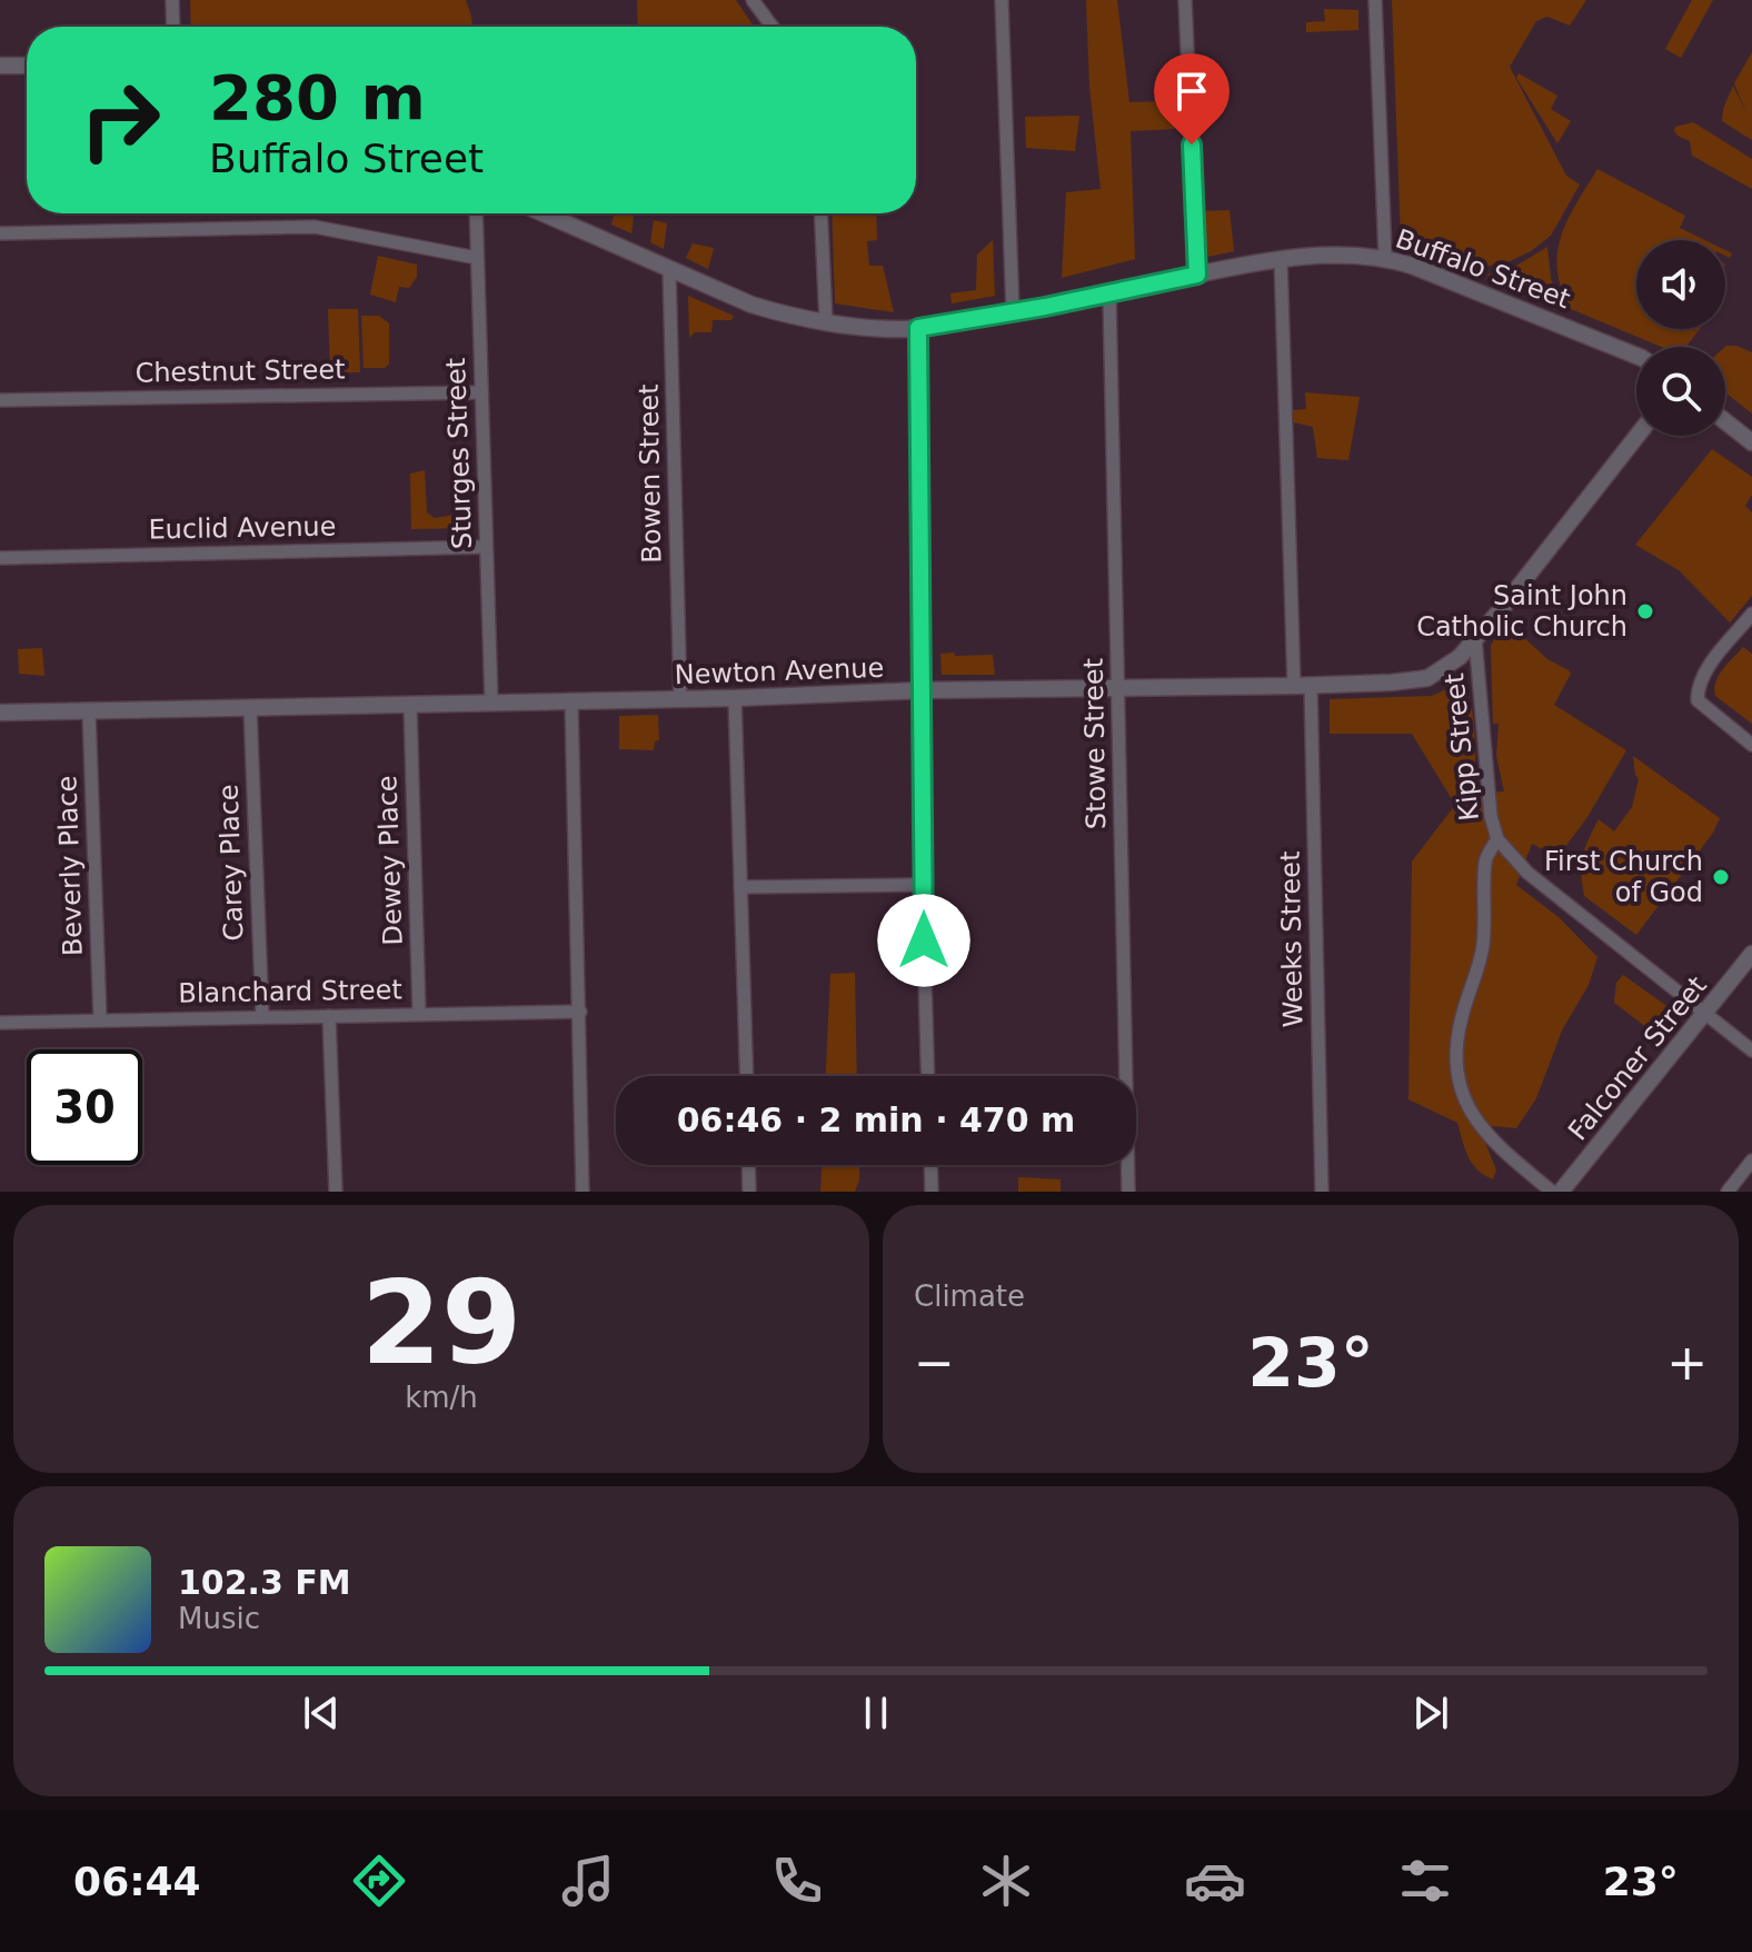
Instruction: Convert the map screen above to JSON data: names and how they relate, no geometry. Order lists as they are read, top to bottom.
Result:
{
  "streets": {
    "street": [
      "Buffalo Street",
      "Chestnut Street",
      "Sturges Street",
      "Bowen Street",
      "Euclid Avenue",
      "Newton Avenue",
      "Stowe Street",
      "Kipp Street",
      "Dewey Place",
      "Carey Place",
      "Beverly Place",
      "Weeks Street",
      "Blanchard Street",
      "Falconer Street"
    ]
  },
  "crossings": [
    ["Buffalo Street", "Bowen Street"],
    ["Buffalo Street", "Stowe Street"],
    ["Buffalo Street", "Weeks Street"],
    ["Chestnut Street", "Sturges Street"],
    ["Sturges Street", "Euclid Avenue"],
    ["Sturges Street", "Newton Avenue"],
    ["Bowen Street", "Newton Avenue"],
    ["Newton Avenue", "Stowe Street"],
    ["Newton Avenue", "Kipp Street"],
    ["Newton Avenue", "Dewey Place"],
    ["Newton Avenue", "Carey Place"],
    ["Newton Avenue", "Beverly Place"],
    ["Newton Avenue", "Weeks Street"],
    ["Kipp Street", "Falconer Street"],
    ["Dewey Place", "Blanchard Street"],
    ["Carey Place", "Blanchard Street"],
    ["Beverly Place", "Blanchard Street"]
  ],
  "places": ["Saint John Catholic Church", "First Church of God"],
  "page": {
    "turn": ["280 m", "Buffalo Street"],
    "limit": "30",
    "trip": "06:46 · 2 min · 470 m",
    "tile": [
      ["29", "km/h"],
      "Climate"
    ],
    "heat": ["−", "23°", "+"],
    "song": ["102.3 FM", "Music"],
    "tabs": ["06:44", "23°"]
  }
}
